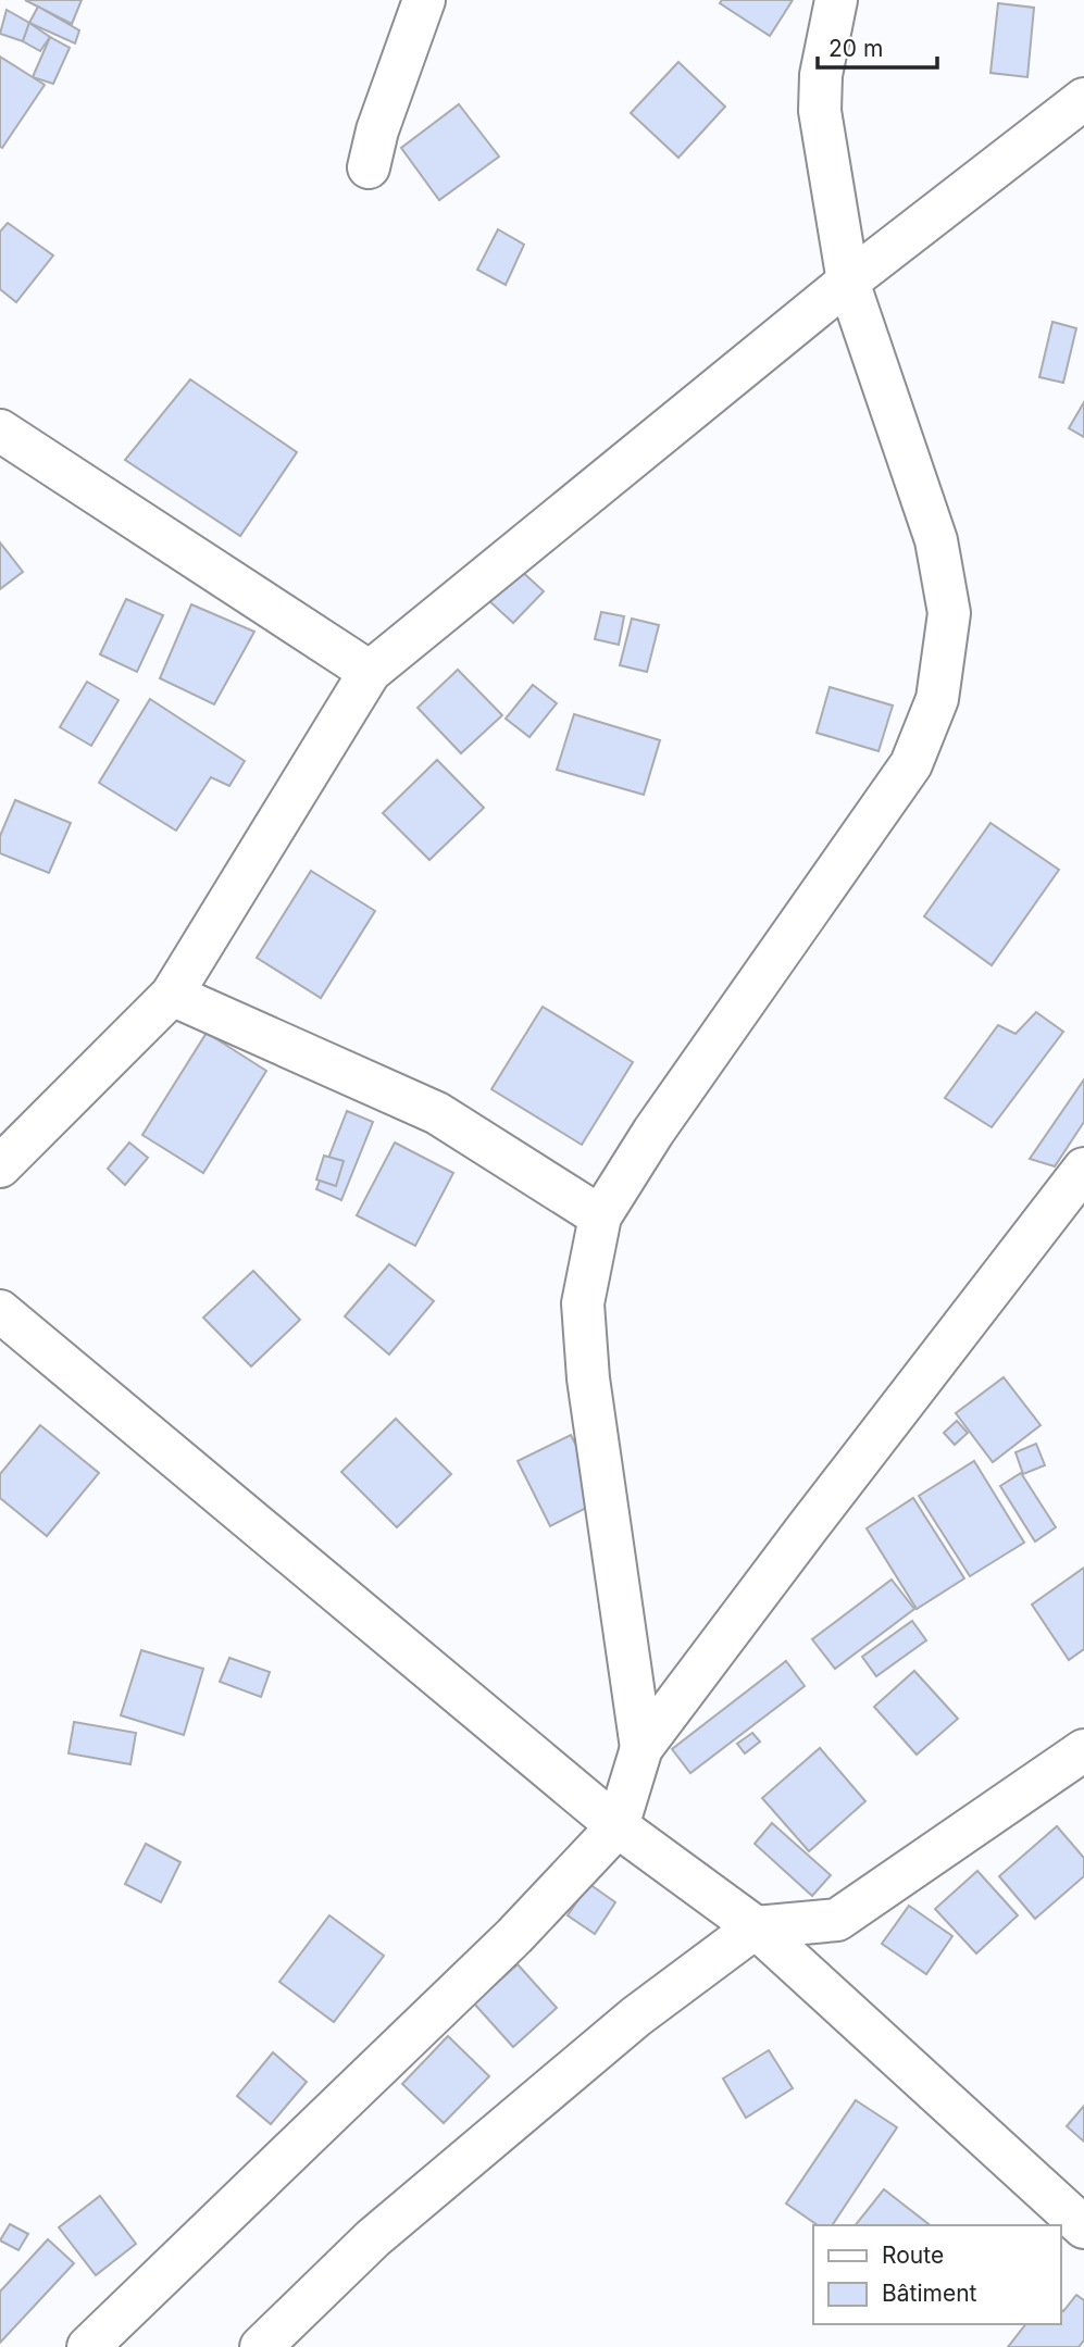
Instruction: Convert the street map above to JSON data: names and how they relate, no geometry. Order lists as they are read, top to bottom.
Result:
{
  "legend": ["Route", "Bâtiment"],
  "scale_bar": "20 m"
}
